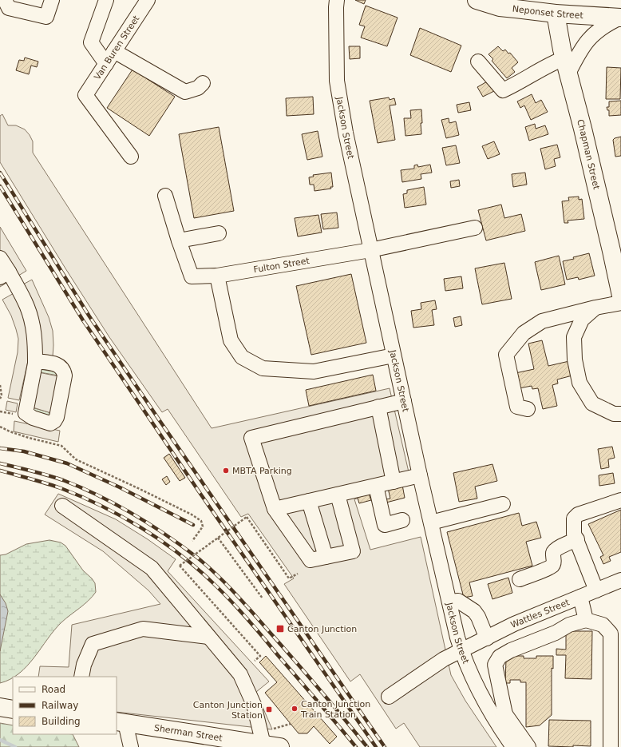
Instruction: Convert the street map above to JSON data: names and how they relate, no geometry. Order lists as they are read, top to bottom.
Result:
{
  "streets": {
    "main road": ["Neponset Street", "Chapman Street", "Sherman Street"],
    "street": [
      "Van Buren Street",
      "Jackson Street",
      "Fulton Street",
      "Wattles Street"
    ]
  },
  "crossings": [
    ["Neponset Street", "Chapman Street"],
    ["Jackson Street", "Fulton Street"],
    ["Jackson Street", "Wattles Street"]
  ],
  "places": {
    "other": ["MBTA Parking", "Canton Junction Train Station"],
    "transit": ["Canton Junction", "Canton Junction Station"]
  },
  "legend": ["Road", "Railway", "Building"]
}
